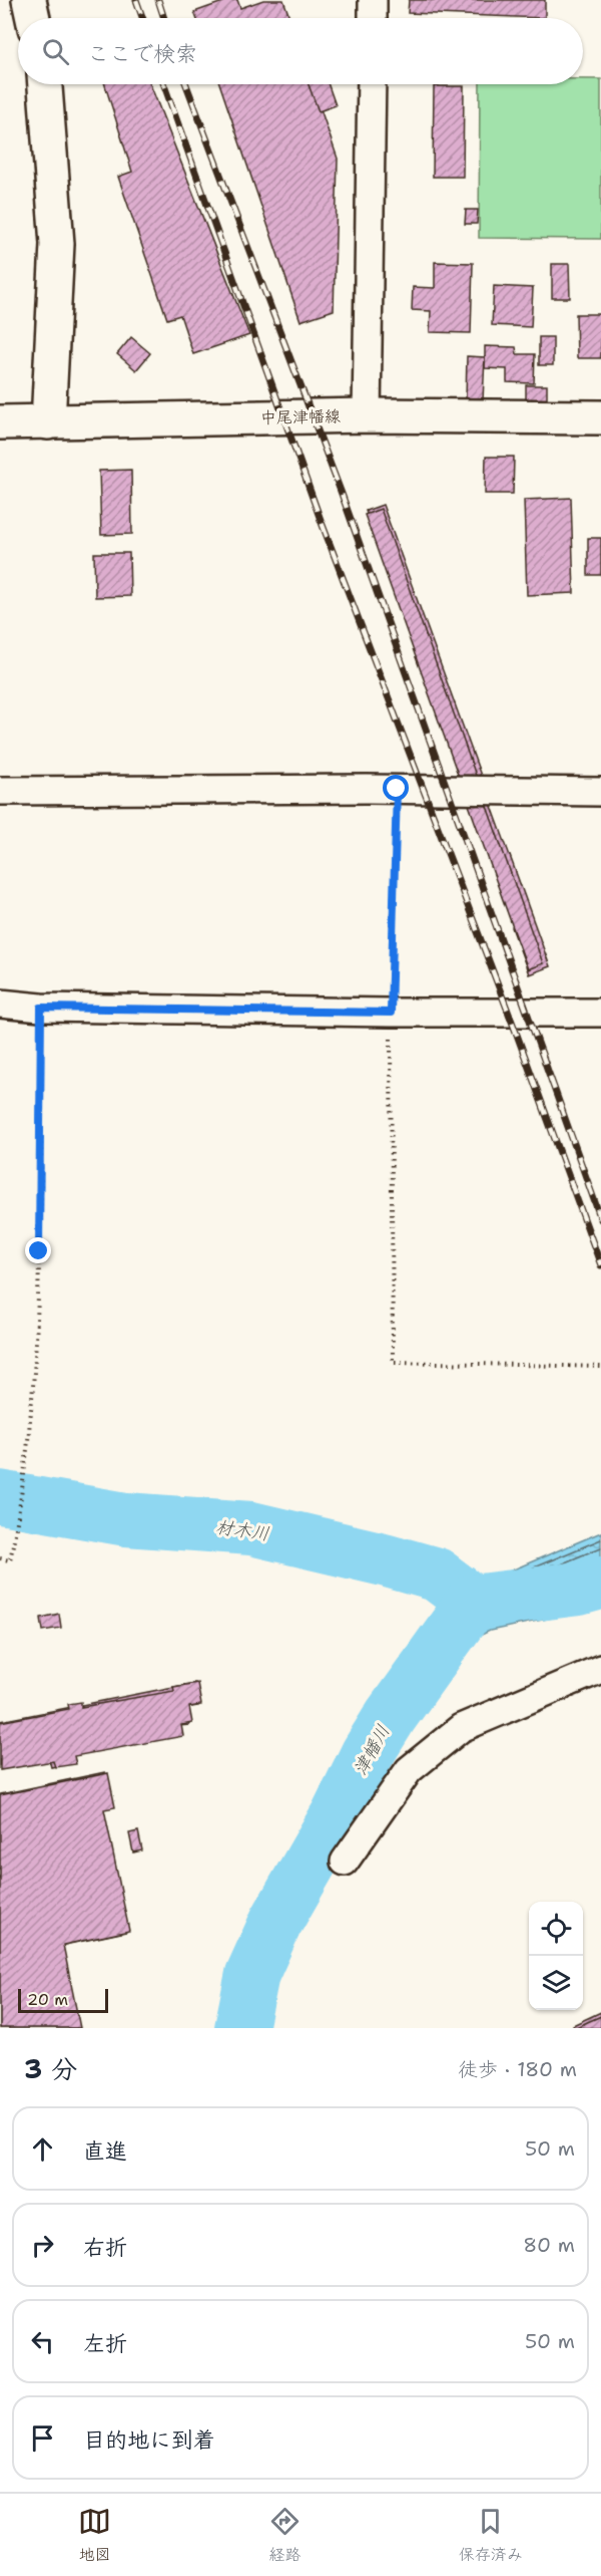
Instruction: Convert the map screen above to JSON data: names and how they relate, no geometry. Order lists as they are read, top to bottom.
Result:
{
  "streets": {
    "main road": ["中尾津幡線"]
  },
  "water": ["材木川", "津幡川"],
  "scale_bar": "20 m",
  "page": {
    "search": "ここで検索",
    "scale": "20 m",
    "heading": ["3 分", "徒歩 · 180 m"],
    "list": [
      ["直進", "50 m"],
      ["右折", "80 m"],
      ["左折", "50 m"],
      "目的地に到着"
    ],
    "nav": ["地図", "経路", "保存済み"]
  }
}
